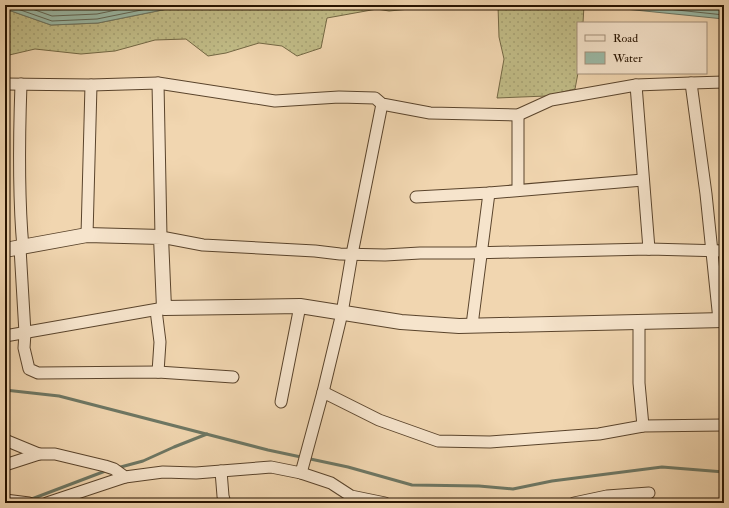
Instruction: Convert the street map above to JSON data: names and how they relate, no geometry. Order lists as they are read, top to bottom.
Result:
{
  "legend": ["Road", "Water"]
}
